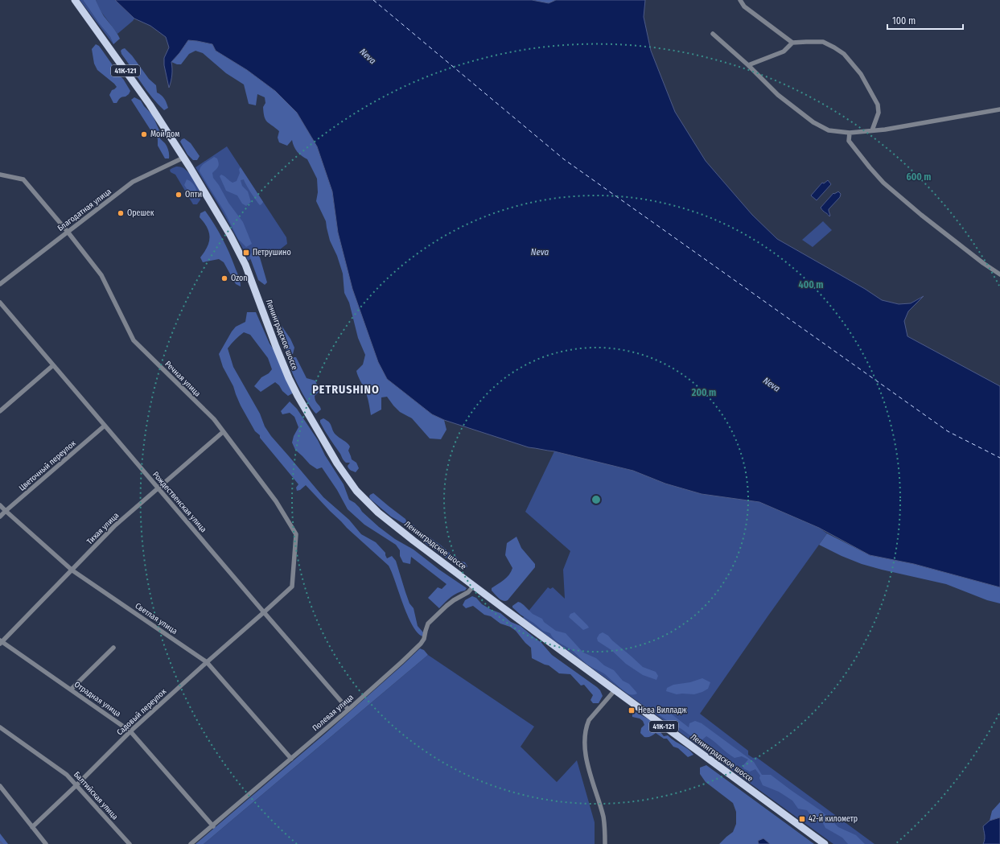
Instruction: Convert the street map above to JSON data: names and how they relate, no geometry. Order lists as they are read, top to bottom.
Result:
{
  "streets": {
    "main road": ["41К-121", "Ленинградское шоссе"],
    "street": [
      "Благодатная улица",
      "Речная улица",
      "Цветочный переулок",
      "Рождественская улица",
      "Тихая улица",
      "Светлая улица",
      "Отрадная улица",
      "Садовый переулок",
      "Полевая улица",
      "Балтийская улица"
    ]
  },
  "crossings": [
    ["Благодатная улица", "Ленинградское шоссе"],
    ["Благодатная улица", "Речная улица"],
    ["Ленинградское шоссе", "Полевая улица"],
    ["Речная улица", "Рождественская улица"],
    ["Речная улица", "Тихая улица"],
    ["Речная улица", "Садовый переулок"],
    ["Цветочный переулок", "Рождественская улица"],
    ["Цветочный переулок", "Светлая улица"],
    ["Рождественская улица", "Тихая улица"],
    ["Рождественская улица", "Садовый переулок"],
    ["Рождественская улица", "Полевая улица"],
    ["Тихая улица", "Светлая улица"],
    ["Тихая улица", "Отрадная улица"],
    ["Светлая улица", "Садовый переулок"],
    ["Светлая улица", "Полевая улица"],
    ["Отрадная улица", "Садовый переулок"],
    ["Отрадная улица", "Полевая улица"],
    ["Садовый переулок", "Балтийская улица"]
  ],
  "districts": ["PETRUSHINO"],
  "water": ["Neva"],
  "places": {
    "other": [
      "Мой дом",
      "Опти",
      "Орешек",
      "Ozon"
    ],
    "transit": ["Петрушино", "Нева Вилладж", "42-й километр"]
  },
  "scale_bar": "100 m",
  "rings": ["600 m", "400 m", "200 m"]
}
